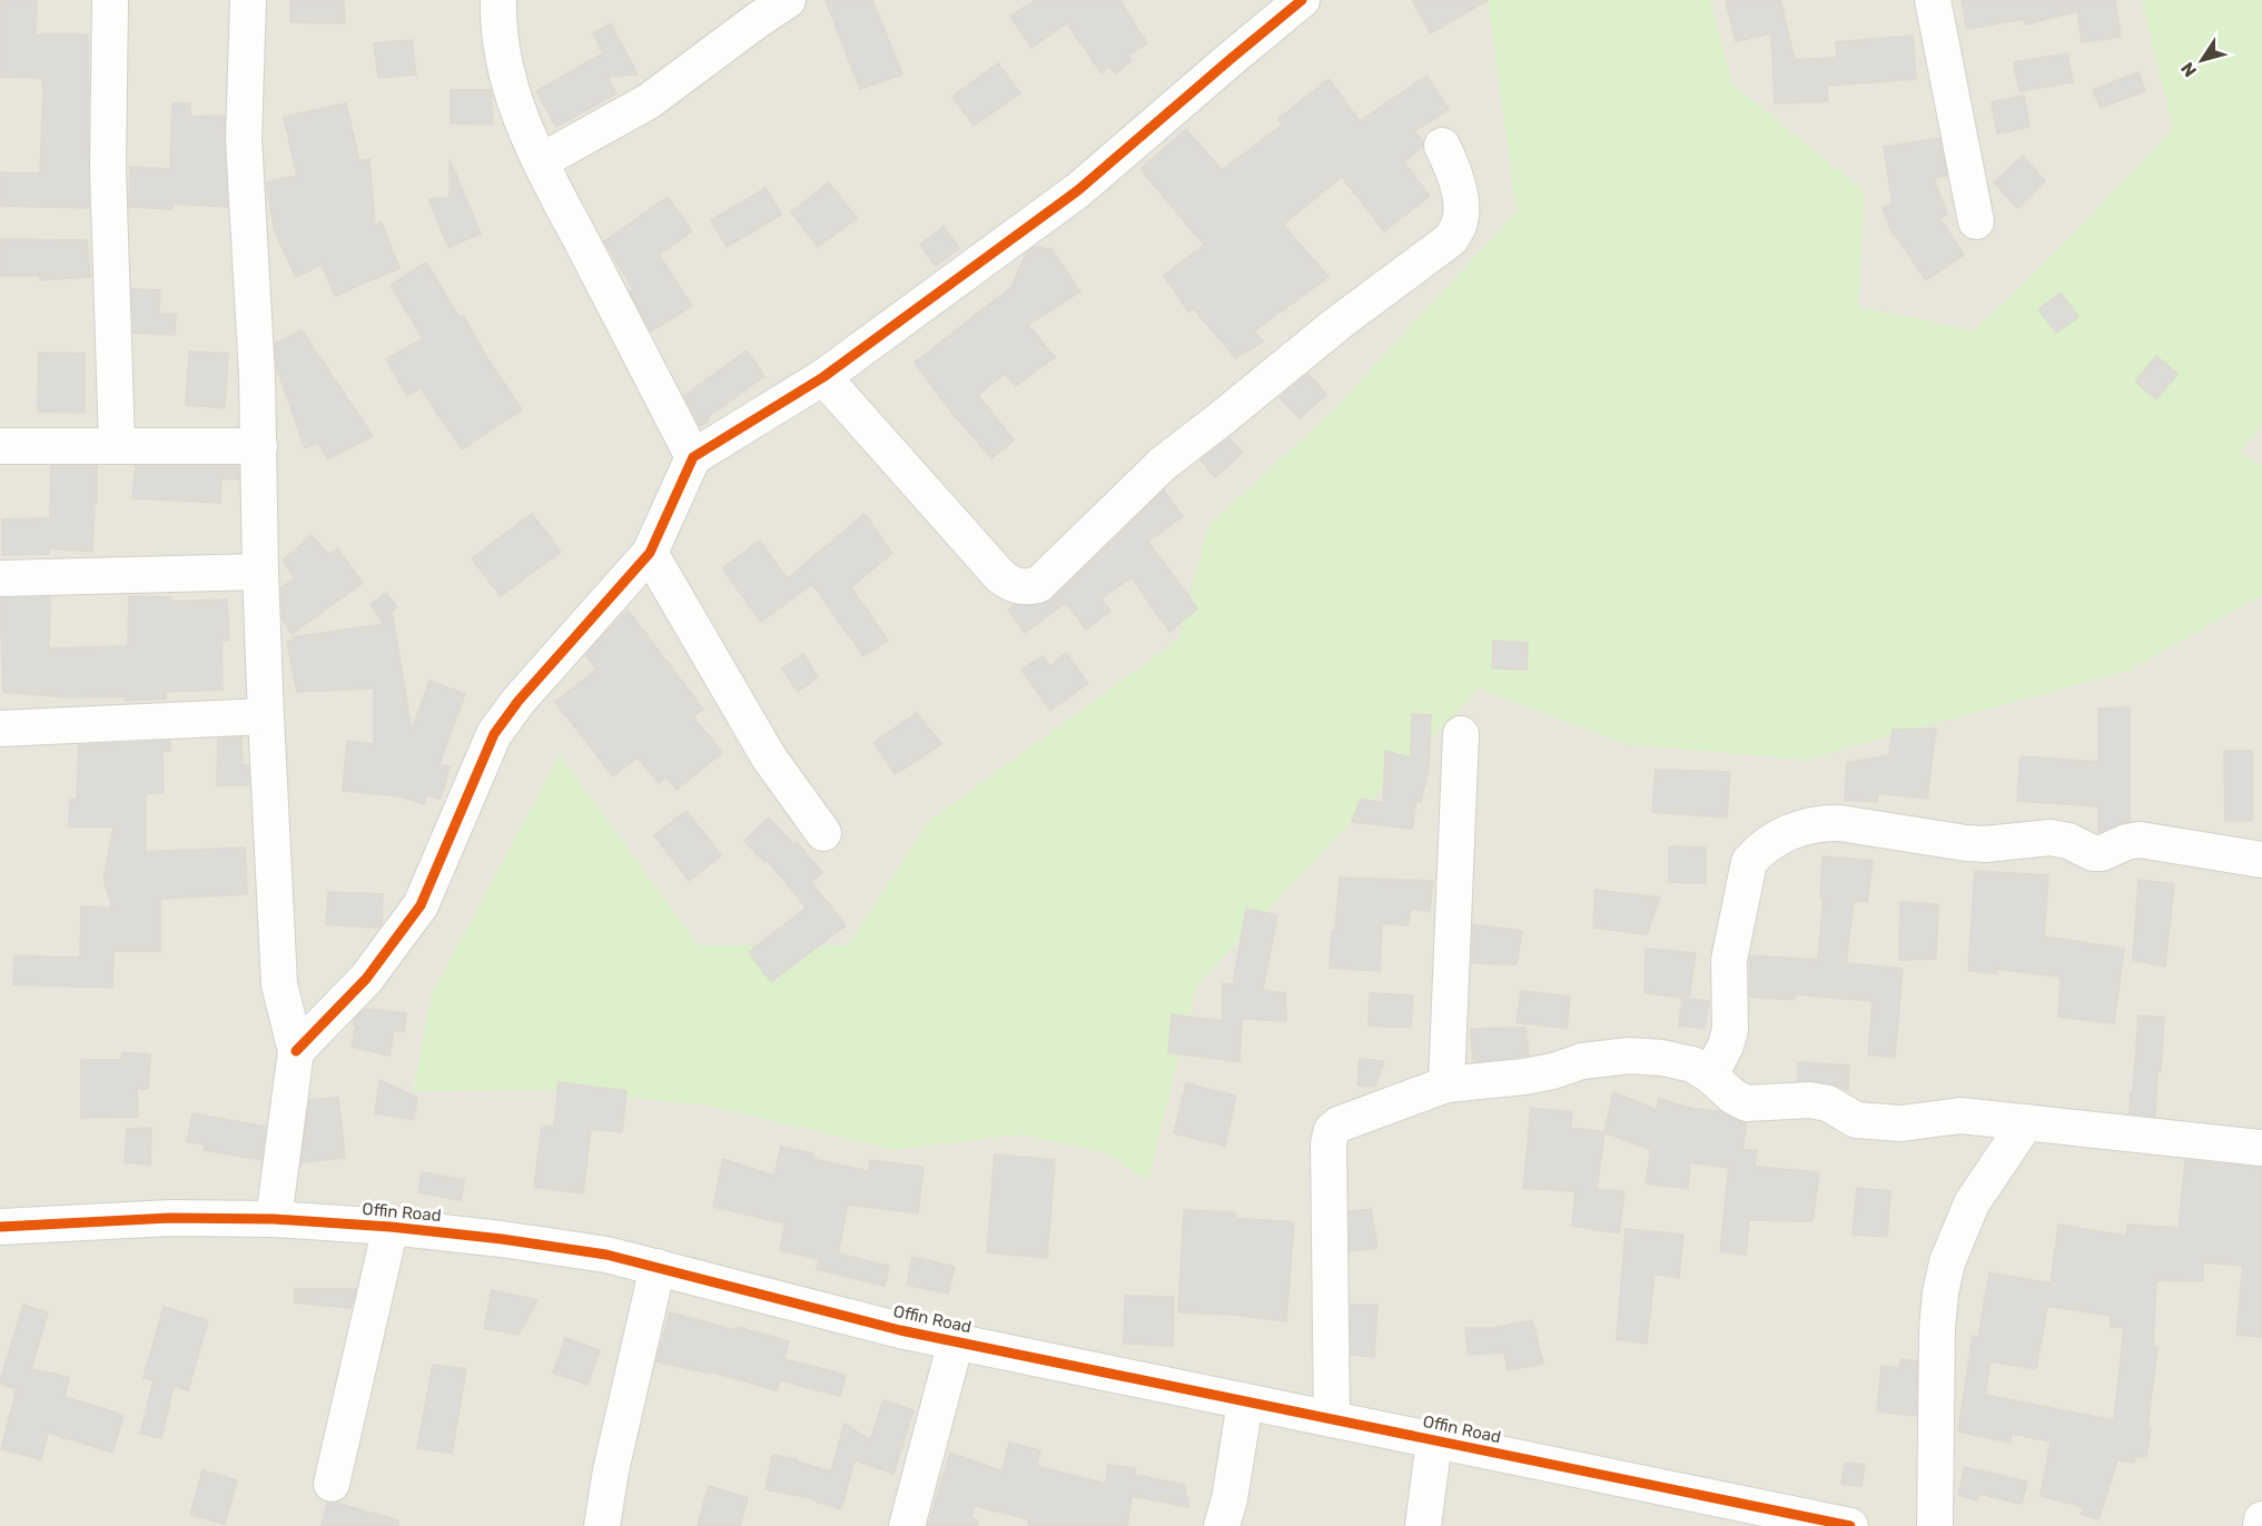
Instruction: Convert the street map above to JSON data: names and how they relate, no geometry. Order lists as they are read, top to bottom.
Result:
{
  "streets": {
    "street": ["Offin Road"]
  },
  "north": "bottom left"
}
